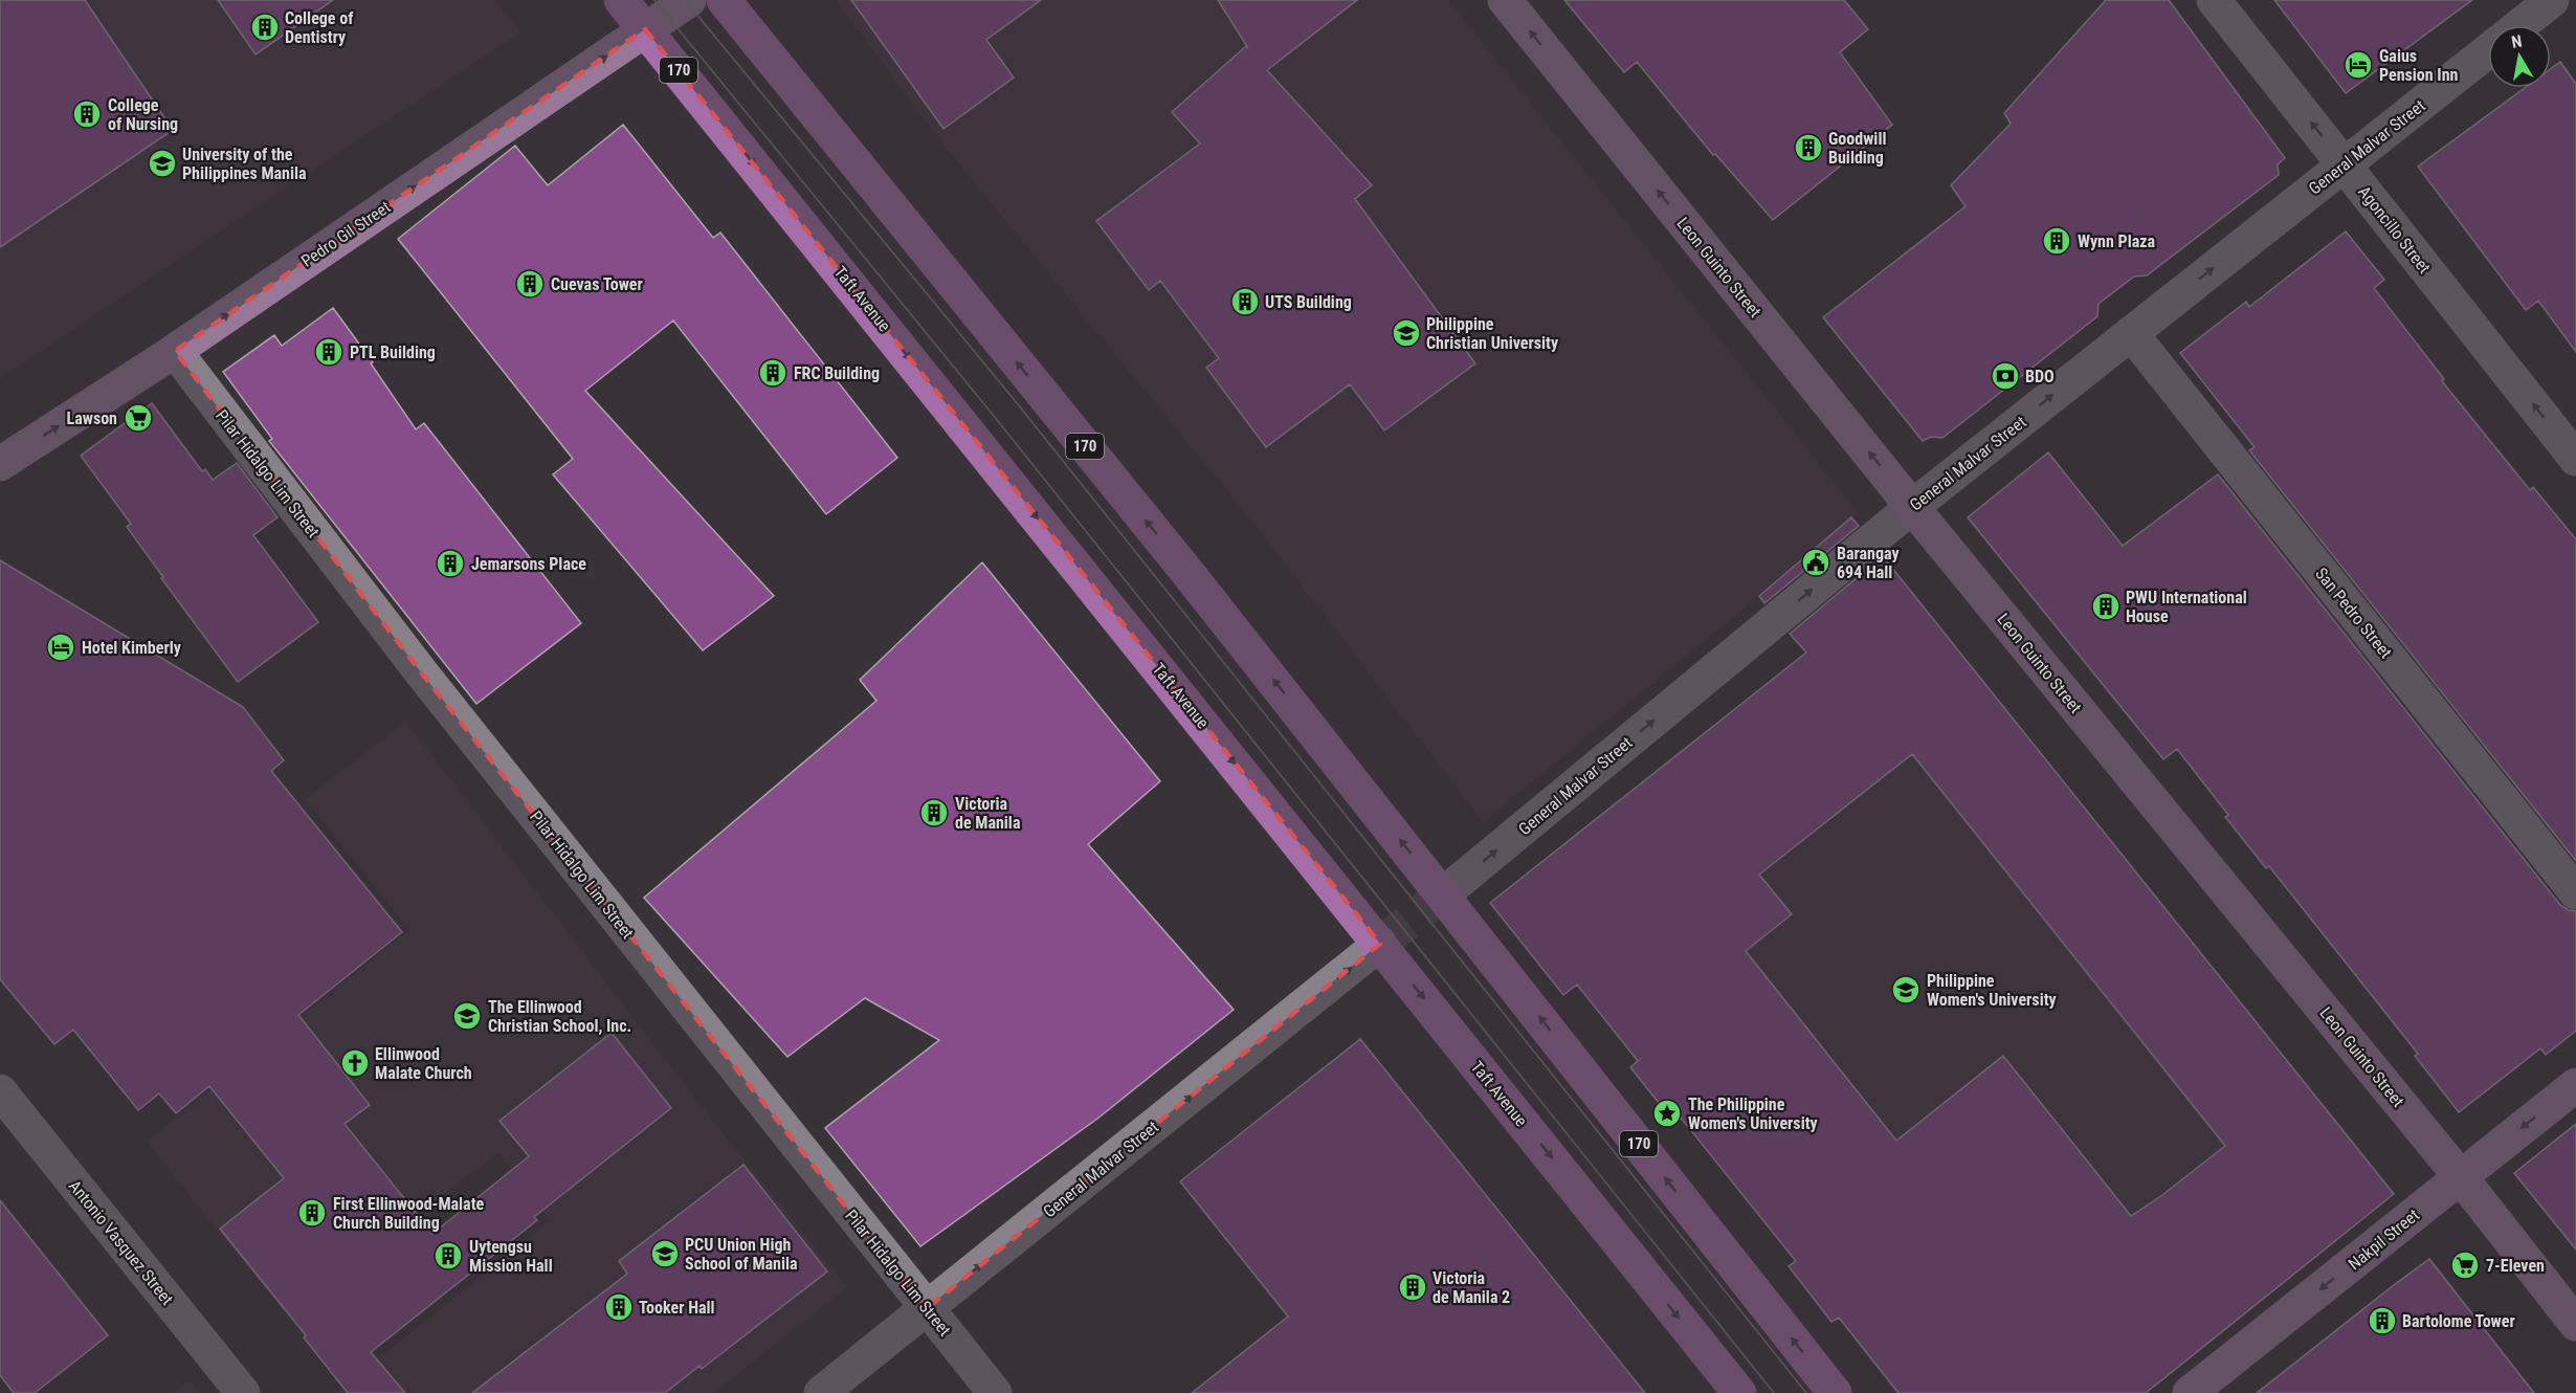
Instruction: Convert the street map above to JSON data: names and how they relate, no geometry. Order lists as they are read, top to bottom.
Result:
{
  "streets": {
    "main road": ["170", "Taft Avenue"],
    "street": [
      "General Malvar Street",
      "Agoncillo Street",
      "Pedro Gil Street",
      "Leon Guinto Street",
      "Pilar Hidalgo Lim Street",
      "San Pedro Street",
      "Nakpil Street",
      "Antonio Vasquez Street"
    ]
  },
  "crossings": [
    ["170", "General Malvar Street"],
    ["General Malvar Street", "Agoncillo Street"],
    ["General Malvar Street", "Leon Guinto Street"],
    ["General Malvar Street", "Taft Avenue"],
    ["General Malvar Street", "Pilar Hidalgo Lim Street"],
    ["General Malvar Street", "San Pedro Street"],
    ["Pedro Gil Street", "Taft Avenue"],
    ["Pedro Gil Street", "Pilar Hidalgo Lim Street"],
    ["Leon Guinto Street", "Nakpil Street"]
  ],
  "one_way": [
    "General Malvar Street",
    "Agoncillo Street",
    "Pedro Gil Street",
    "Leon Guinto Street",
    "Nakpil Street"
  ],
  "places": {
    "building": [
      "College of Dentistry",
      "College of Nursing",
      "Goodwill Building",
      "Wynn Plaza",
      "Cuevas Tower",
      "UTS Building",
      "PTL Building",
      "FRC Building",
      "Jemarsons Place",
      "PWU International House",
      "Victoria de Manila",
      "First Ellinwood-Malate Church Building",
      "Uytengsu Mission Hall",
      "Victoria de Manila 2",
      "Tooker Hall",
      "Bartolome Tower"
    ],
    "hotel": ["Gaius Pension Inn", "Hotel Kimberly"],
    "school or university": [
      "University of the Philippines Manila",
      "Philippine Christian University",
      "Philippine Women's University",
      "The Ellinwood Christian School, Inc.",
      "PCU Union High School of Manila"
    ],
    "bank": ["BDO"],
    "supermarket": ["Lawson", "7-Eleven"],
    "public building": ["Barangay 694 Hall"],
    "church": ["Ellinwood Malate Church"],
    "place": ["The Philippine Women's University"]
  },
  "north": "top"
}
